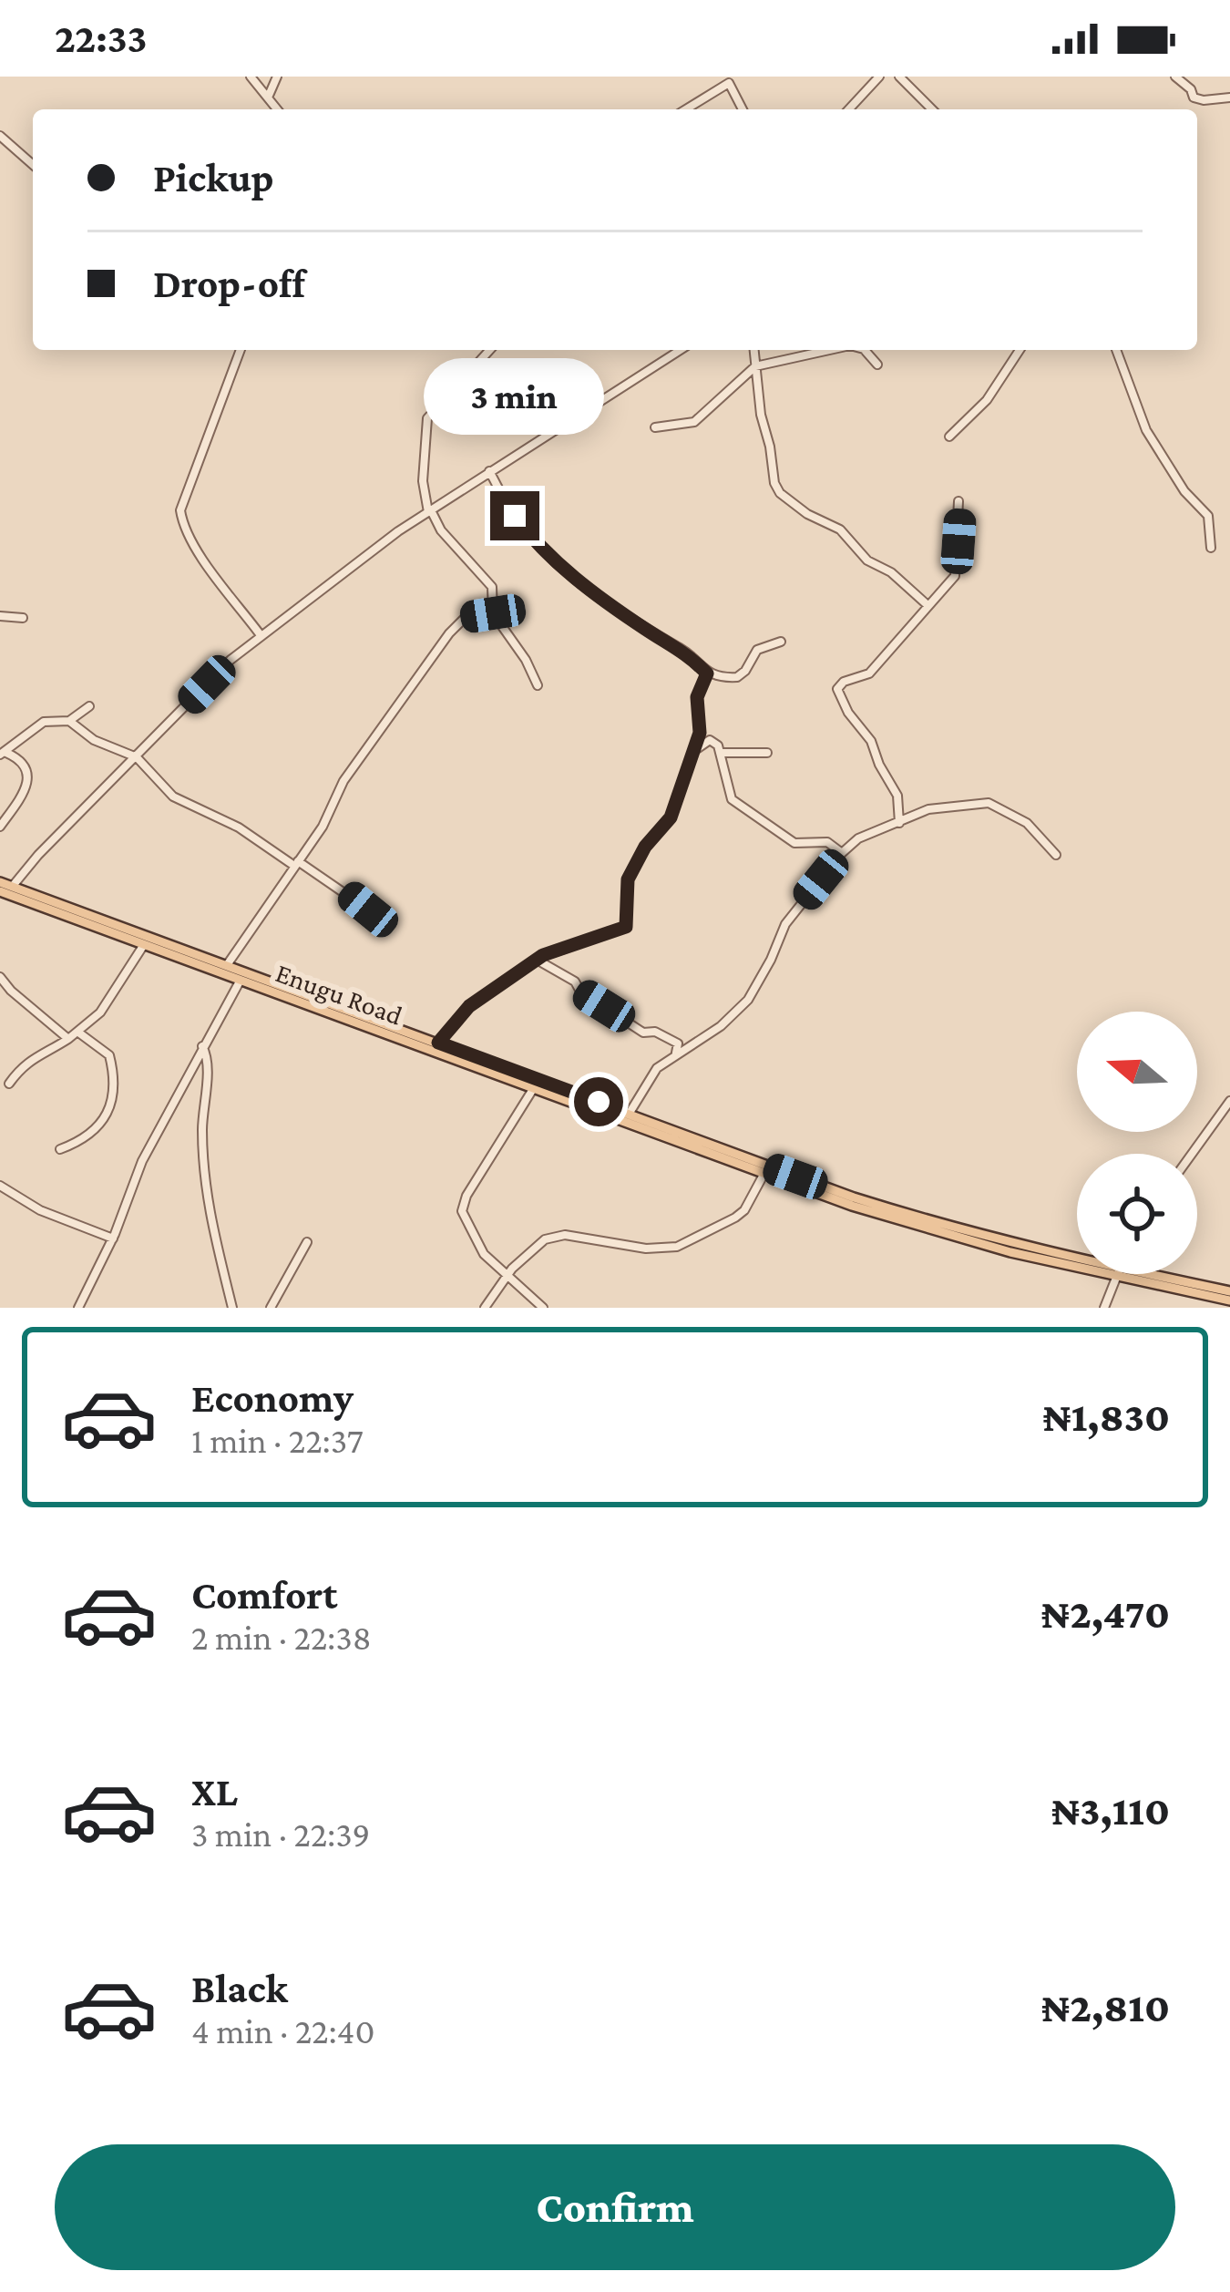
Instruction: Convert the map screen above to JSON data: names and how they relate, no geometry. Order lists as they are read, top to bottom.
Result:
{
  "streets": {
    "main road": ["Enugu Road"]
  },
  "north": "left",
  "page": {
    "status": "22:33",
    "banner": ["Pickup", "Drop-off"],
    "bubble": "3 min",
    "list": [
      {
        "name": "Economy",
        "note": "1 min · 22:37",
        "value": "₦1,830"
      },
      {
        "name": "Comfort",
        "note": "2 min · 22:38",
        "value": "₦2,470"
      },
      {
        "name": "XL",
        "note": "3 min · 22:39",
        "value": "₦3,110"
      },
      {
        "name": "Black",
        "note": "4 min · 22:40",
        "value": "₦2,810"
      }
    ],
    "buttons": "Confirm"
  }
}
